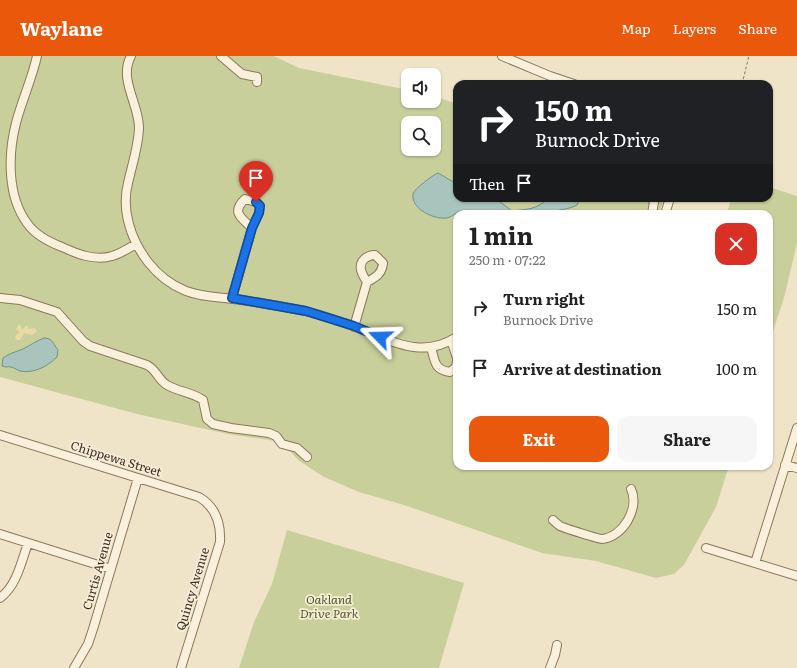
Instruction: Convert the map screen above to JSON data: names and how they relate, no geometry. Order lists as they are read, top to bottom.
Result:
{
  "streets": {
    "street": ["Chippewa Street", "Curtis Avenue", "Quincy Avenue"]
  },
  "crossings": [
    ["Chippewa Street", "Curtis Avenue"],
    ["Chippewa Street", "Quincy Avenue"]
  ],
  "parks": ["Oakland Drive Park"],
  "page": {
    "header": "Waylane",
    "nav": ["Map", "Layers", "Share"],
    "turn": ["150 m", "Burnock Drive"],
    "then": "Then",
    "heading": ["1 min", "250 m · 07:22"],
    "list": [
      {
        "name": "Turn right",
        "note": "Burnock Drive",
        "value": "150 m"
      },
      {
        "name": "Arrive at destination",
        "value": "100 m"
      }
    ],
    "buttons": ["Exit", "Share"]
  }
}
